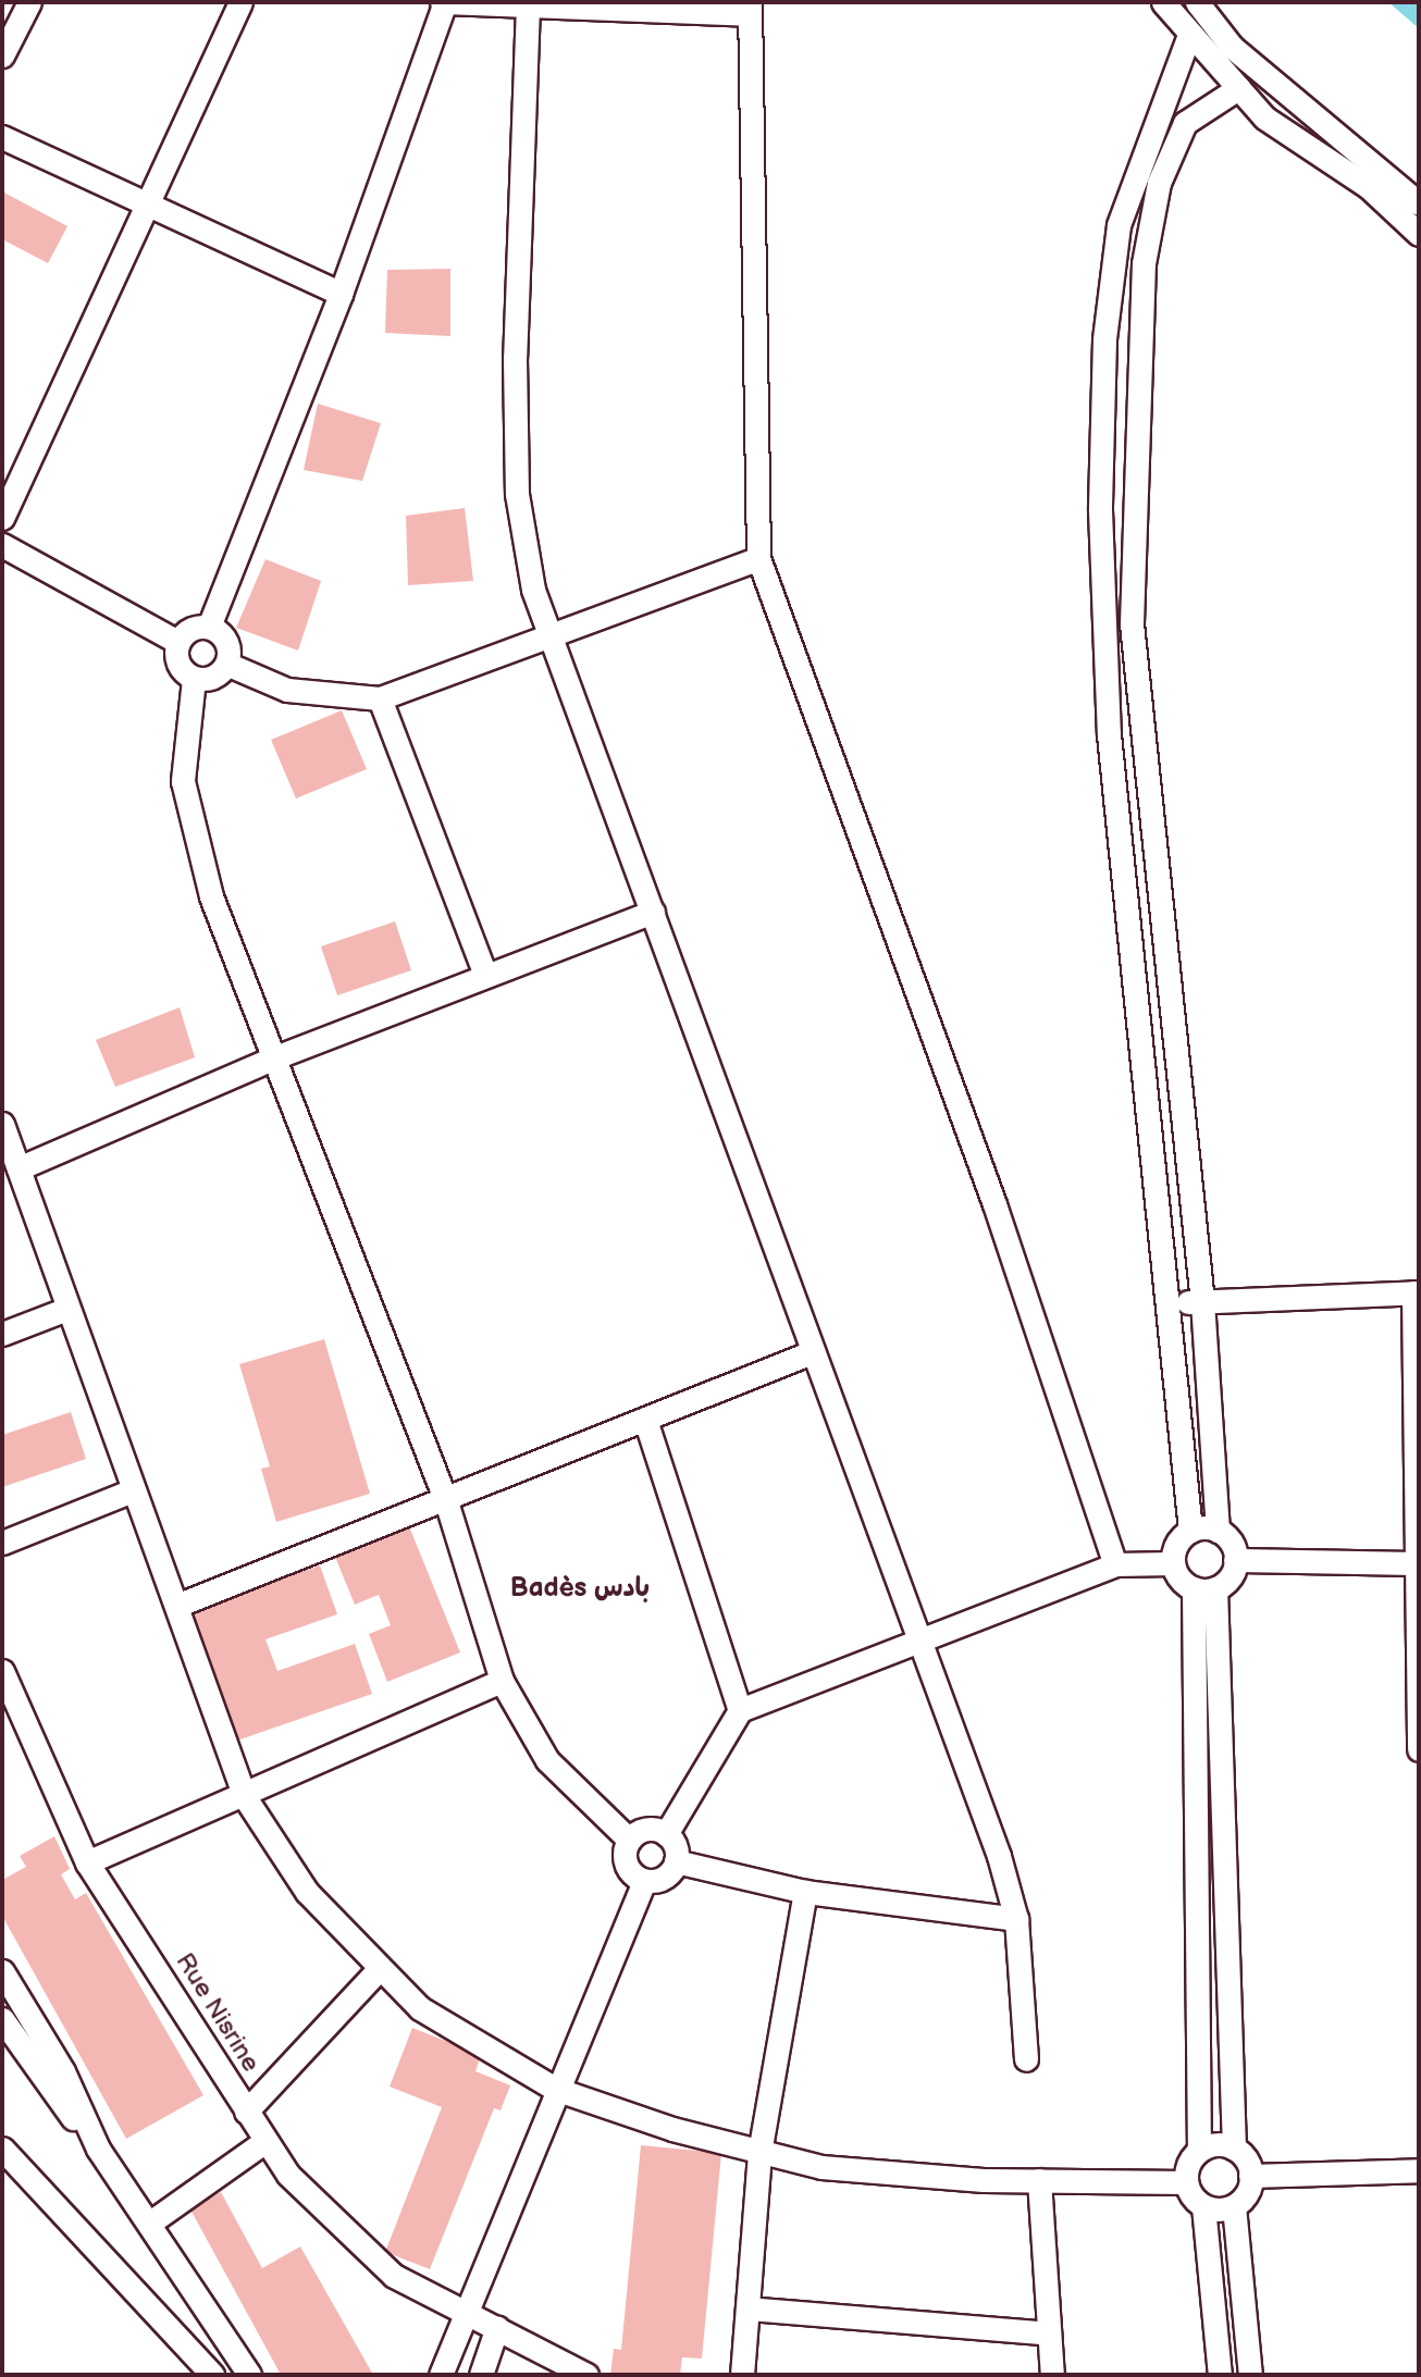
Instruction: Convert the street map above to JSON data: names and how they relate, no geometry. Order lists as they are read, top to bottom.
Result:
{
  "streets": {
    "street": ["Rue Nisrine"]
  },
  "districts": ["Badès بادس"]
}
